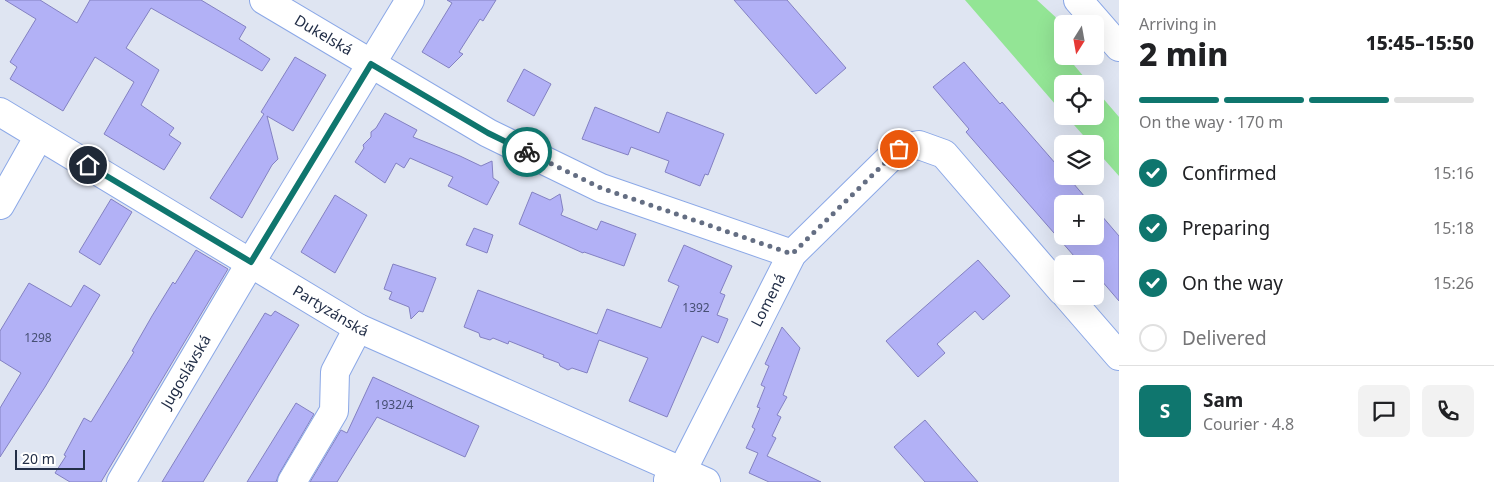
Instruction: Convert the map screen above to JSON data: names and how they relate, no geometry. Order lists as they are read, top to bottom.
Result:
{
  "streets": {
    "street": [
      "Dukelská",
      "Lomená",
      "Partyzánská",
      "Jugoslávská"
    ]
  },
  "crossings": [
    ["Dukelská", "Lomená"],
    ["Dukelská", "Jugoslávská"],
    ["Lomená", "Partyzánská"],
    ["Partyzánská", "Jugoslávská"]
  ],
  "house_numbers": ["1392", "1298", "1932/4"],
  "scale_bar": "20 m",
  "north": "bottom",
  "page": {
    "heading": ["2 min", "Arriving in", "15:45–15:50"],
    "panel": ["Sam", "Courier · 4.8"],
    "map_buttons": ["+", "−"],
    "bar": "On the way · 170 m",
    "list": [
      ["Confirmed", "15:16"],
      ["Preparing", "15:18"],
      ["On the way", "15:26"],
      "Delivered"
    ],
    "round": "S",
    "scale": "20 m"
  }
}
